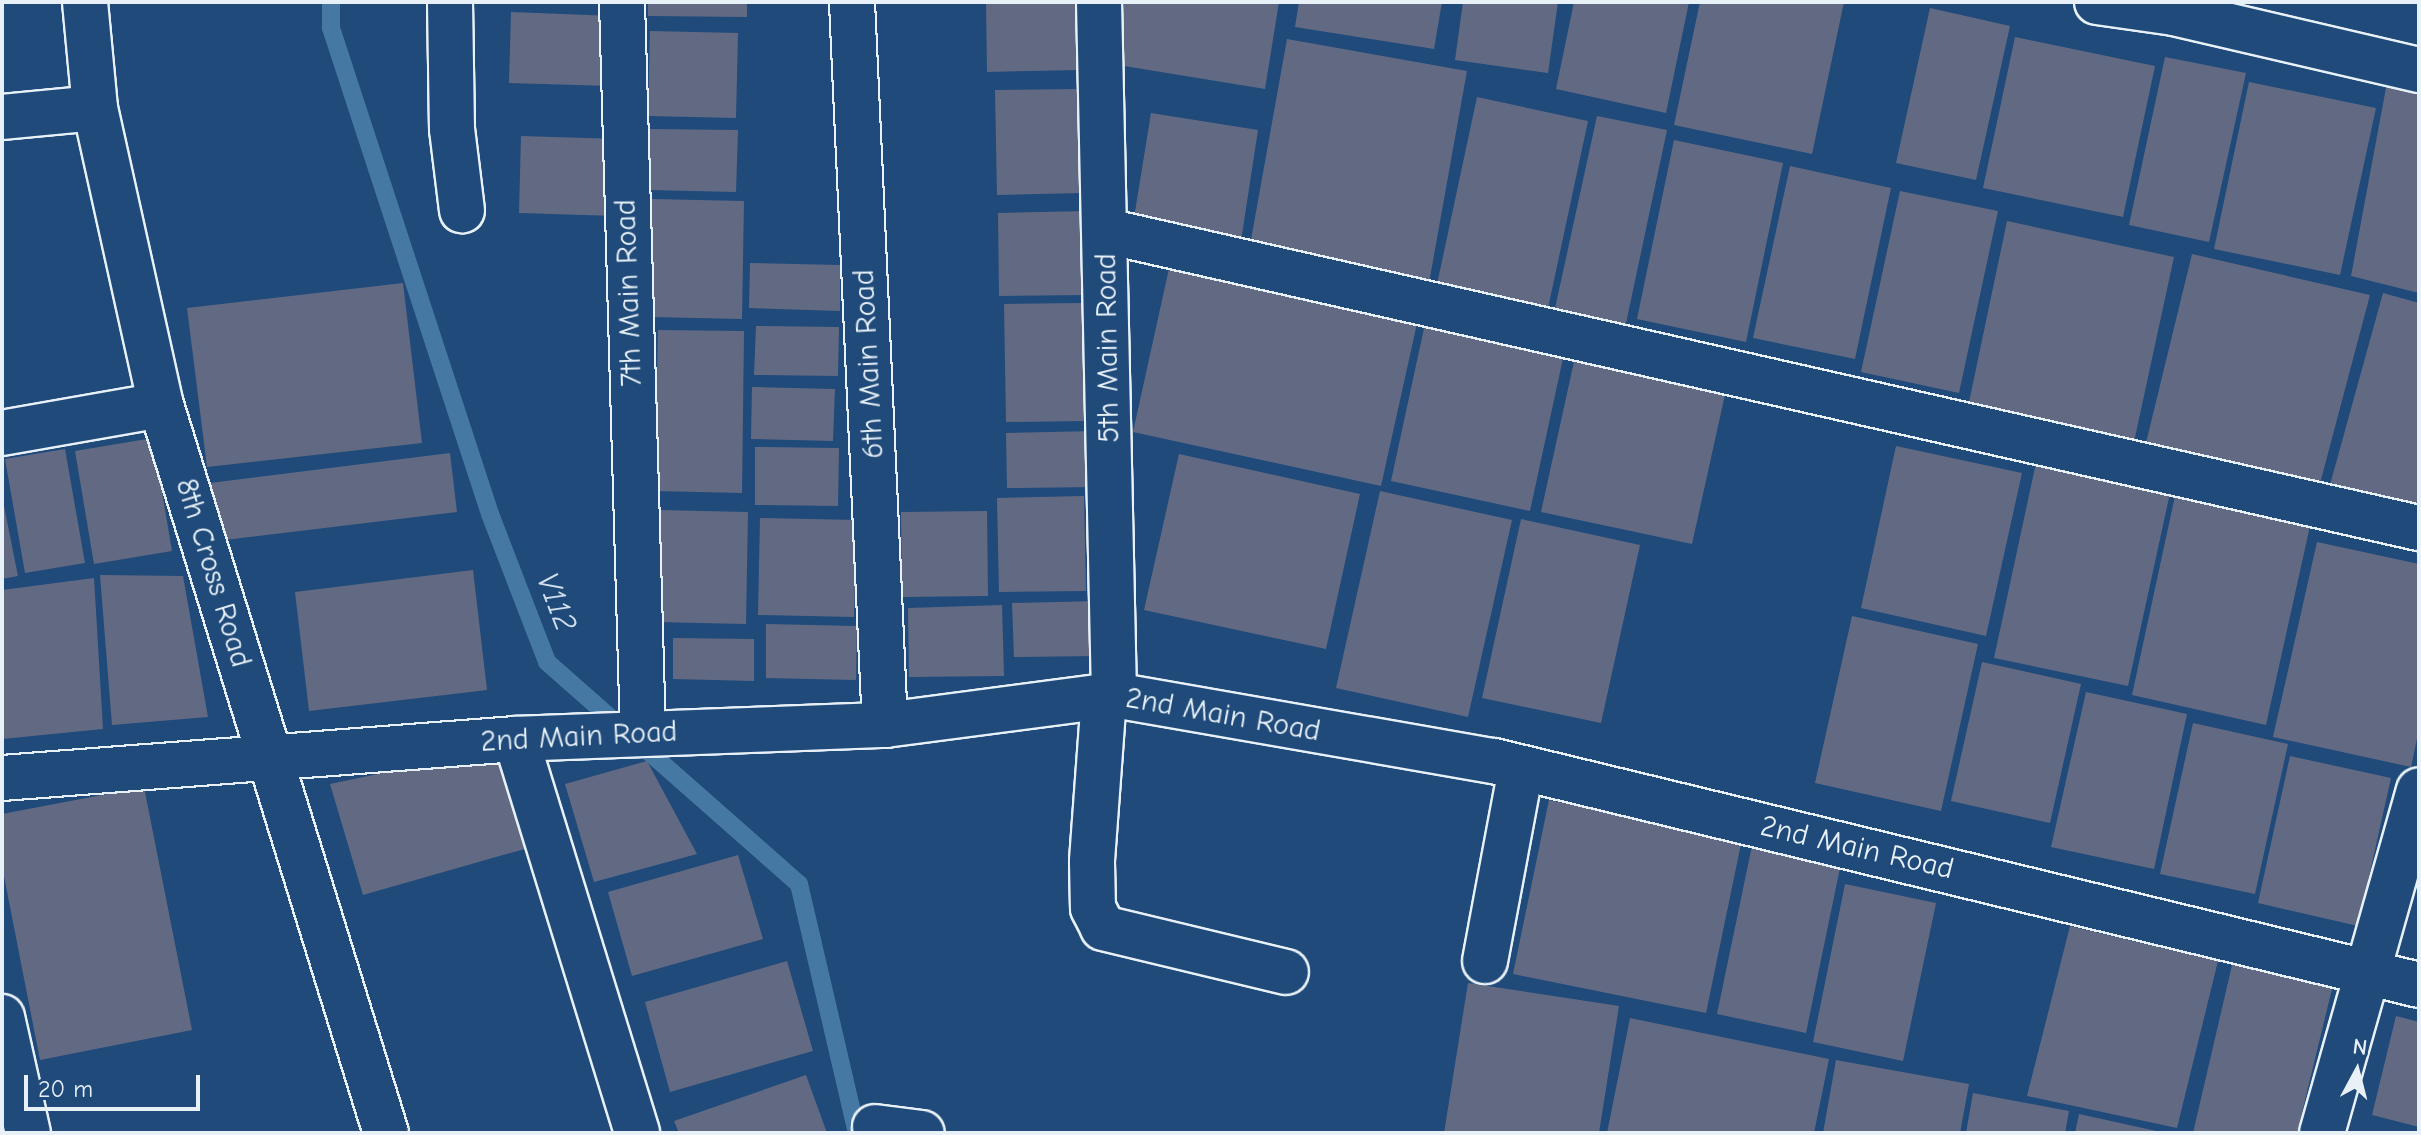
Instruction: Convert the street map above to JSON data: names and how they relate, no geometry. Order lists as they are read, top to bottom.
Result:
{
  "streets": {
    "street": [
      "7th Main Road",
      "5th Main Road",
      "6th Main Road",
      "8th Cross Road",
      "2nd Main Road"
    ]
  },
  "crossings": [
    ["7th Main Road", "2nd Main Road"],
    ["5th Main Road", "2nd Main Road"],
    ["6th Main Road", "2nd Main Road"],
    ["8th Cross Road", "2nd Main Road"]
  ],
  "water": ["V112"],
  "scale_bar": "20 m",
  "north": "top"
}
